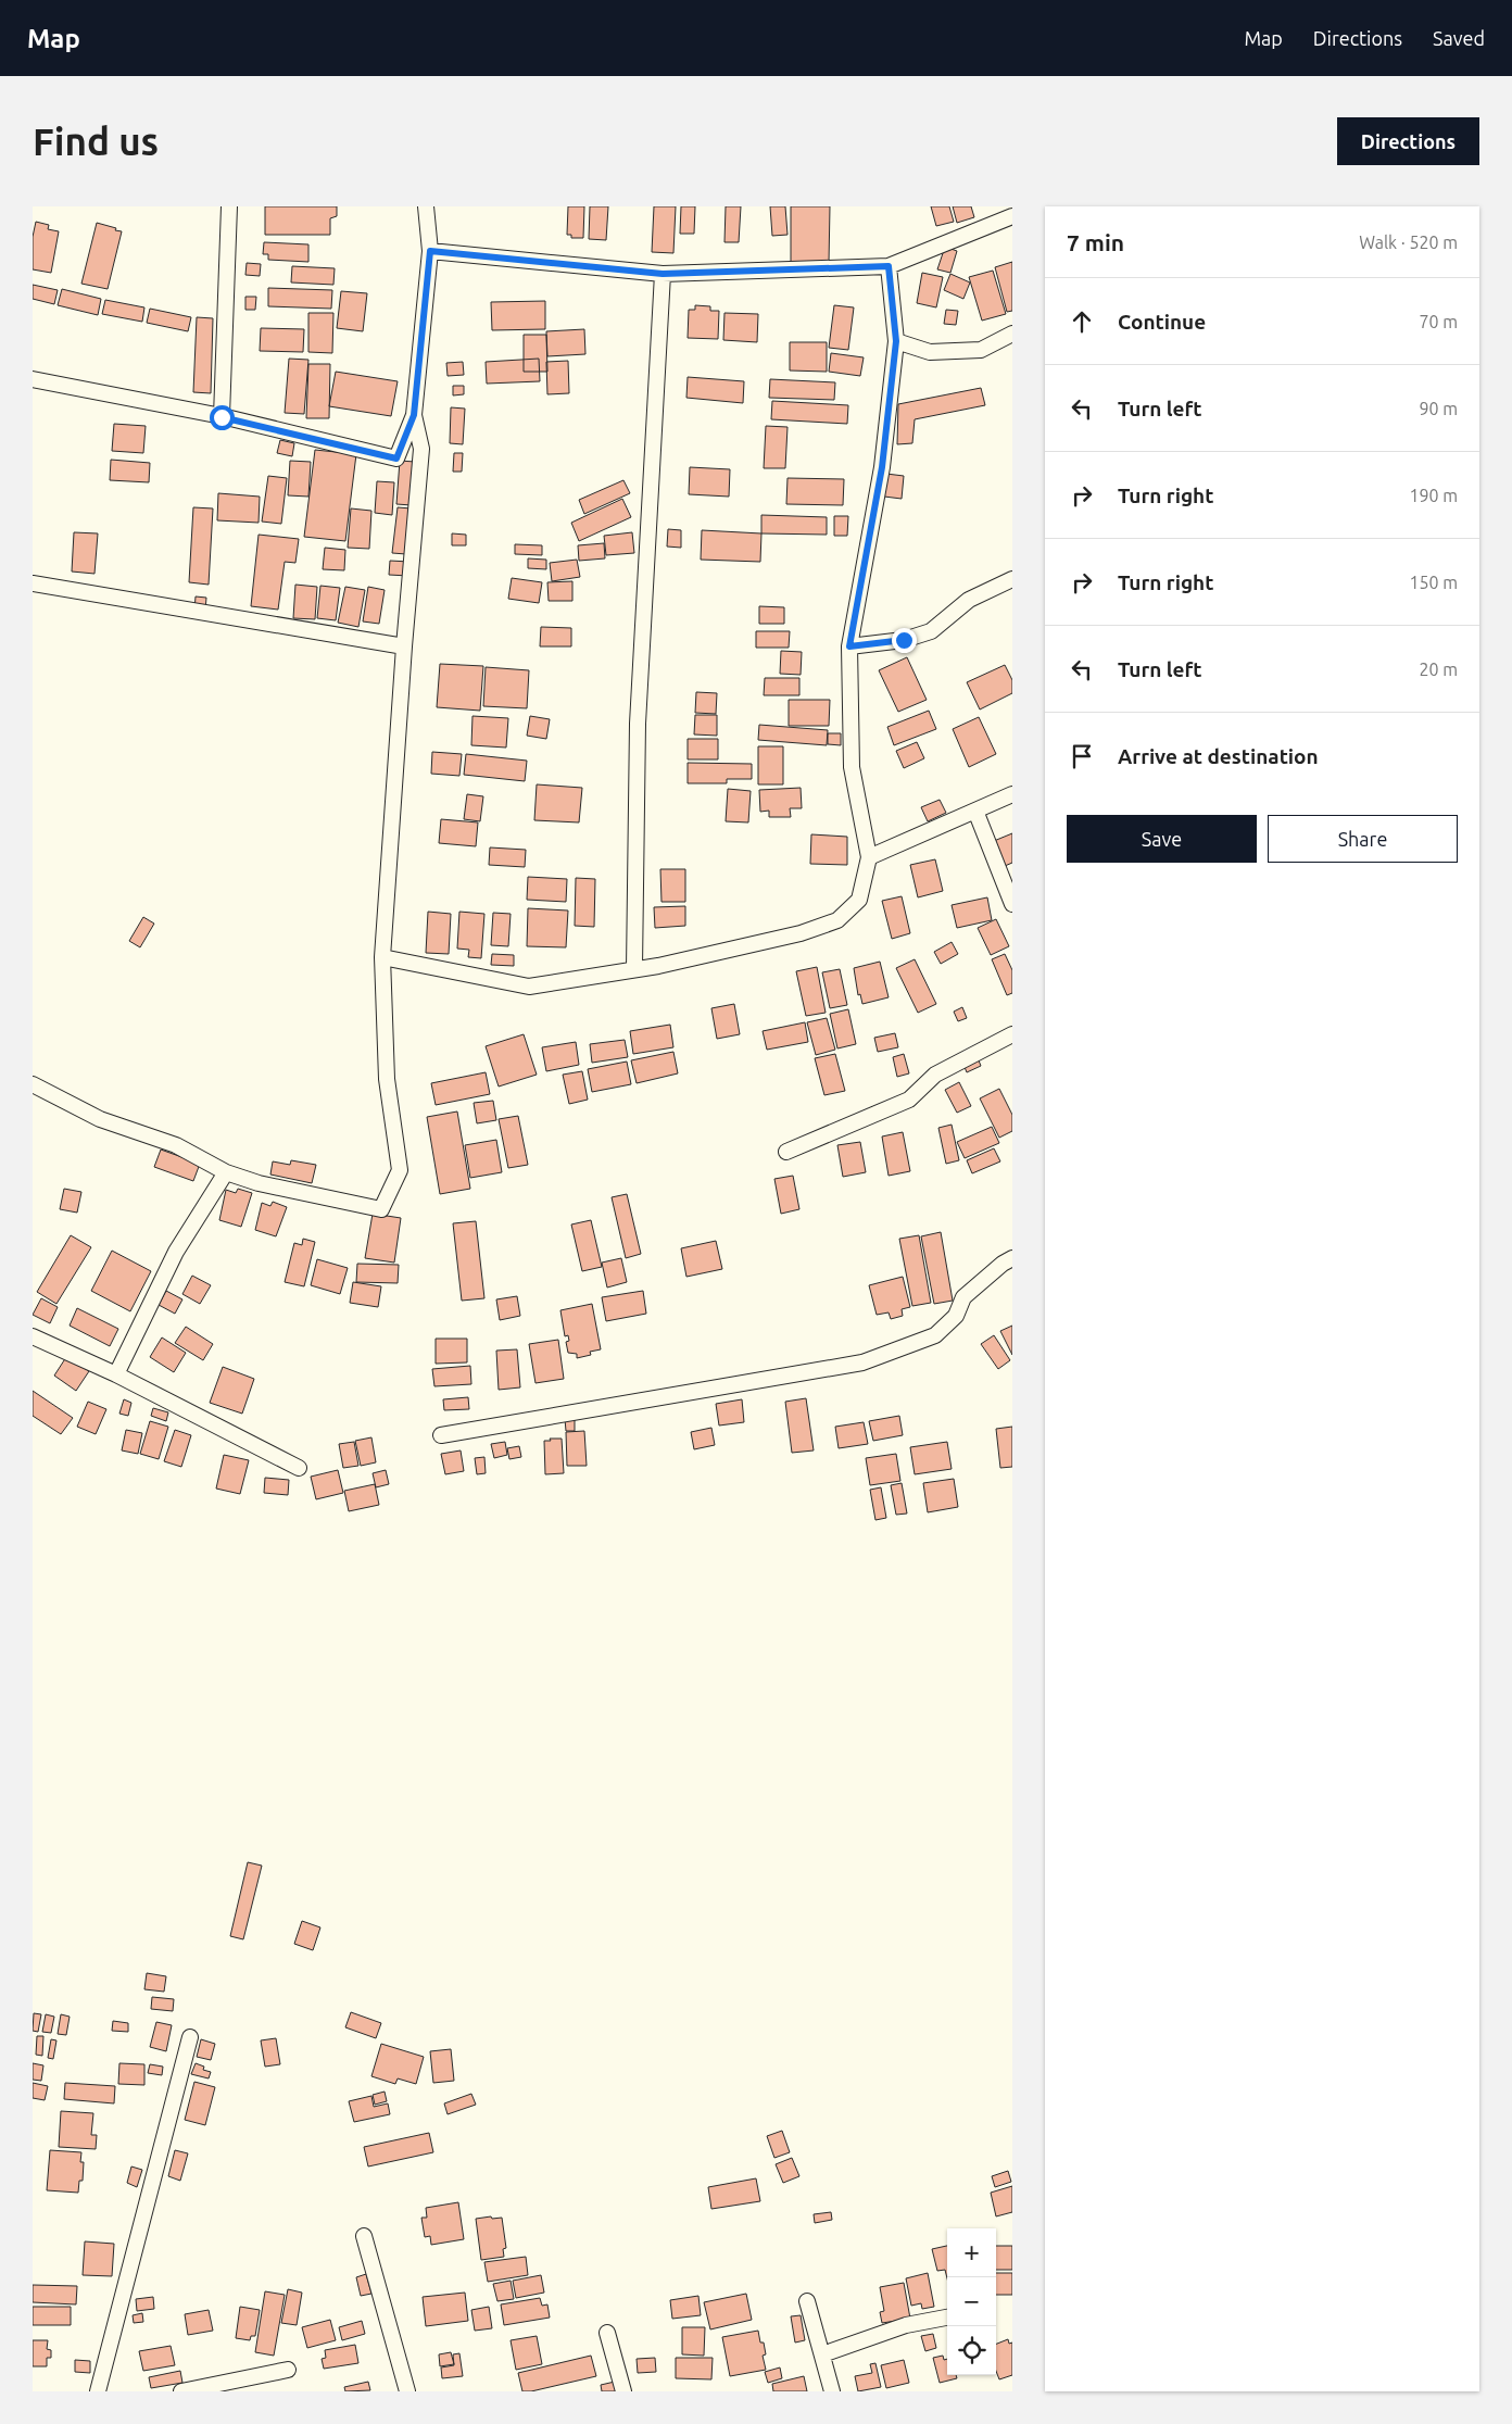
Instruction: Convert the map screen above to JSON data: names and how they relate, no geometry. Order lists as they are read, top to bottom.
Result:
{
  "page": {
    "header": "Map",
    "nav": ["Map", "Directions", "Saved"],
    "buttons": [
      "Directions",
      ["Save", "Share"]
    ],
    "title": "Find us",
    "heading": ["7 min", "Walk · 520 m"],
    "list": [
      ["Continue", "70 m"],
      ["Turn left", "90 m"],
      ["Turn right", "190 m"],
      ["Turn right", "150 m"],
      ["Turn left", "20 m"],
      "Arrive at destination"
    ],
    "map_buttons": ["+", "−"]
  }
}
